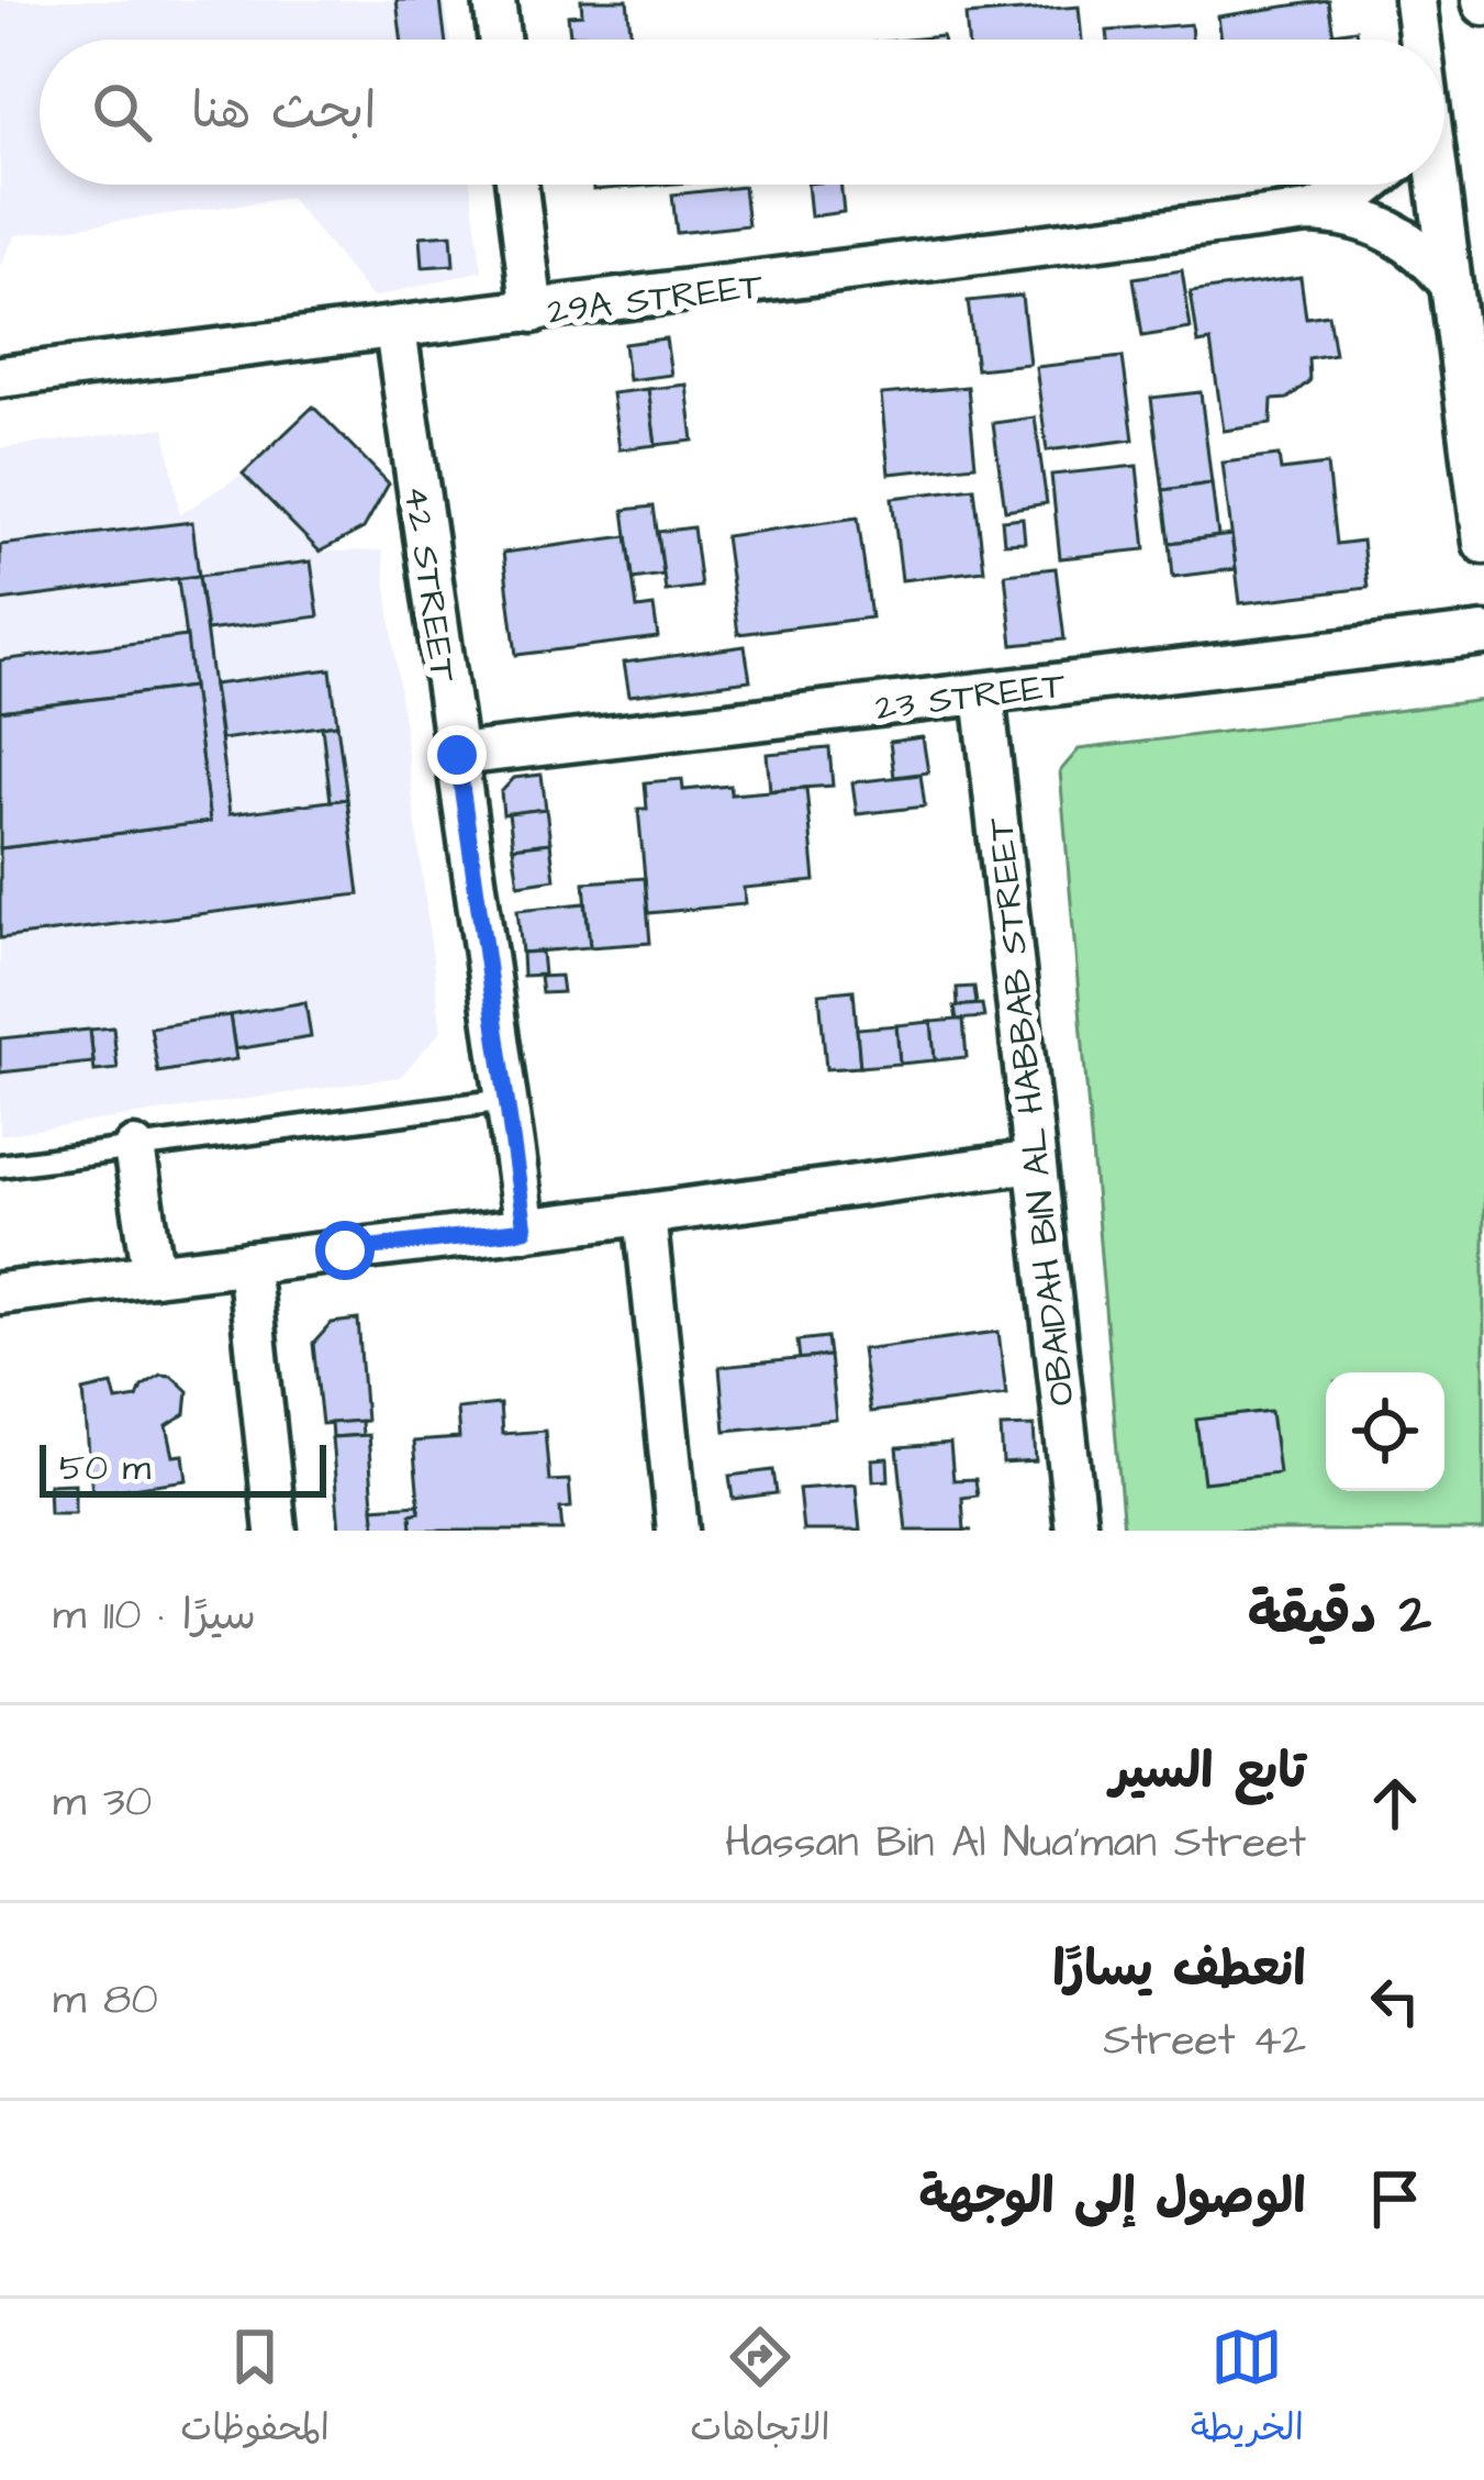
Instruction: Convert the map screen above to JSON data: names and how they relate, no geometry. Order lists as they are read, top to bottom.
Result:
{
  "streets": {
    "street": [
      "29A STREET",
      "42 STREET",
      "23 STREET",
      "OBAIDAH BIN AL HABBAB STREET"
    ]
  },
  "crossings": [
    ["29A STREET", "42 STREET"],
    ["42 STREET", "23 STREET"],
    ["23 STREET", "OBAIDAH BIN AL HABBAB STREET"]
  ],
  "scale_bar": "50 m",
  "page": {
    "search": "ابحث هنا",
    "scale": "50 m",
    "heading": ["2 دقيقة", "سيرًا · 110 m"],
    "list": [
      ["تابع السير", "Hassan Bin Al Nua'man Street", "30 m"],
      ["انعطف يسارًا", "42 Street", "80 m"],
      "الوصول إلى الوجهة"
    ],
    "nav": ["الخريطة", "الاتجاهات", "المحفوظات"]
  }
}
